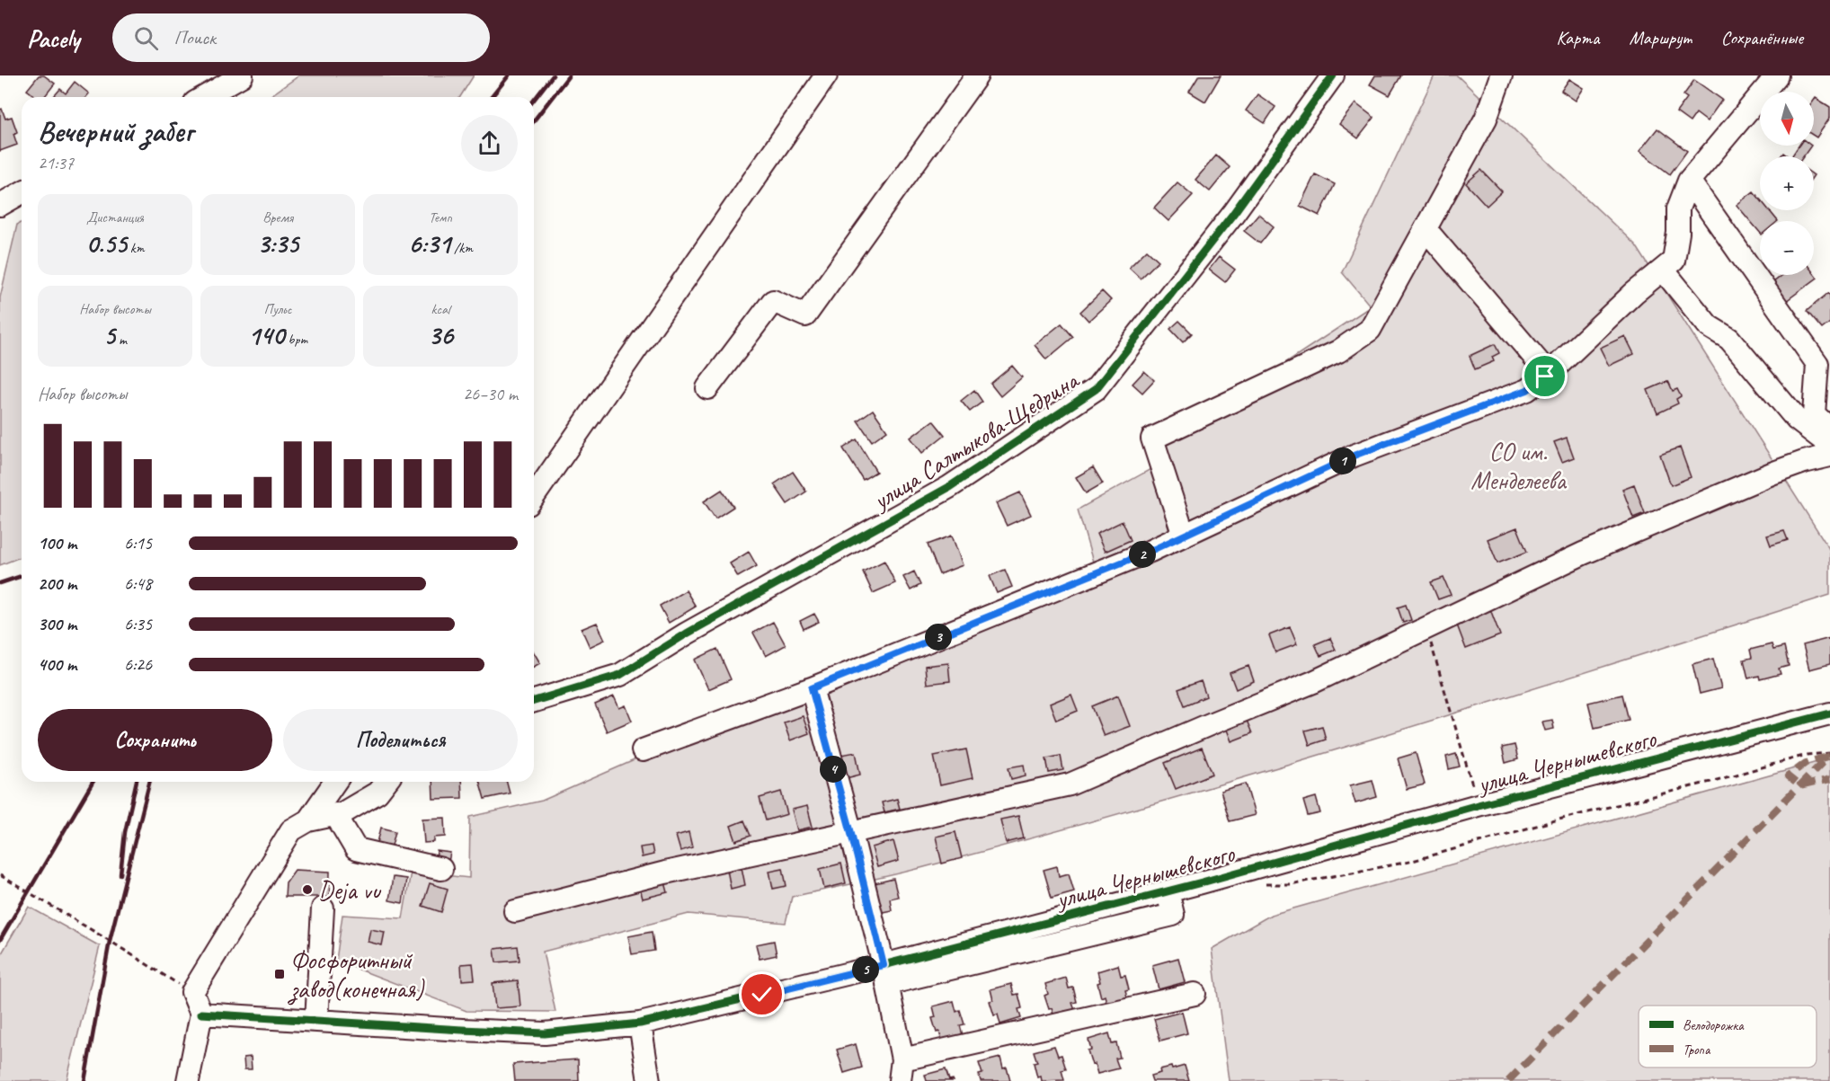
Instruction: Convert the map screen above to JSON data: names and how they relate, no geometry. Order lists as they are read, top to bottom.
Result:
{
  "streets": {
    "street": ["улица Салтыкова-Щедрина", "улица Чернышевского"]
  },
  "parks": ["СО им. Менделеева"],
  "places": {
    "other": ["Deja vu"],
    "transit": ["Фосфоритный завод(конечная)"]
  },
  "legend": ["Велодорожка", "Тропа"],
  "north": "bottom",
  "page": {
    "header": "Pacely",
    "search": "Поиск",
    "nav": ["Карта", "Маршрут", "Сохранённые"],
    "map_buttons": ["+", "−"],
    "heading": ["Вечерний забег", "21:37"],
    "stats": [
      ["Дистанция", "0.55 km"],
      ["Время", "3:35"],
      ["Темп", "6:31 /km"],
      ["Набор высоты", "5 m"],
      ["Пульс", "140 bpm"],
      ["kcal", "36"]
    ],
    "chart": ["Набор высоты", "26–30 m"],
    "pins": [
      "1",
      "2",
      "3",
      "4",
      "5"
    ],
    "list": [
      {
        "name": "100 m",
        "note": "6:15"
      },
      {
        "name": "200 m",
        "note": "6:48"
      },
      {
        "name": "300 m",
        "note": "6:35"
      },
      {
        "name": "400 m",
        "note": "6:26"
      }
    ],
    "buttons": ["Сохранить", "Поделиться"]
  }
}
